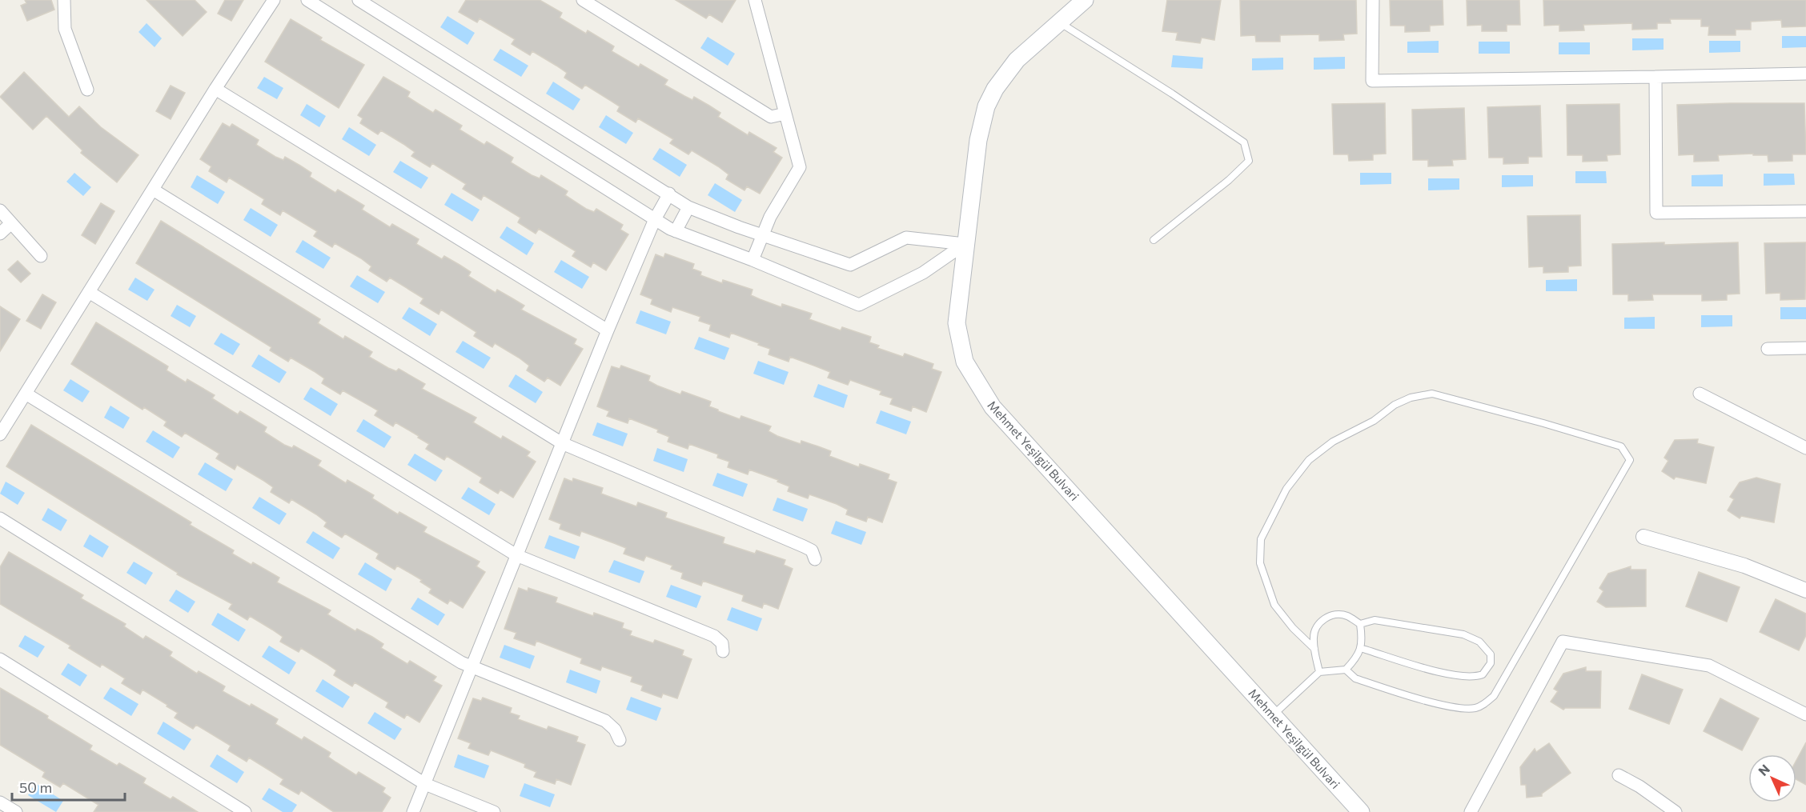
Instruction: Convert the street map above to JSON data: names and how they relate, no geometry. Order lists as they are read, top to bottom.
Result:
{
  "streets": {
    "main road": ["Mehmet Yeşilgül Bulvari"]
  },
  "scale_bar": "50 m",
  "north": "top left"
}
